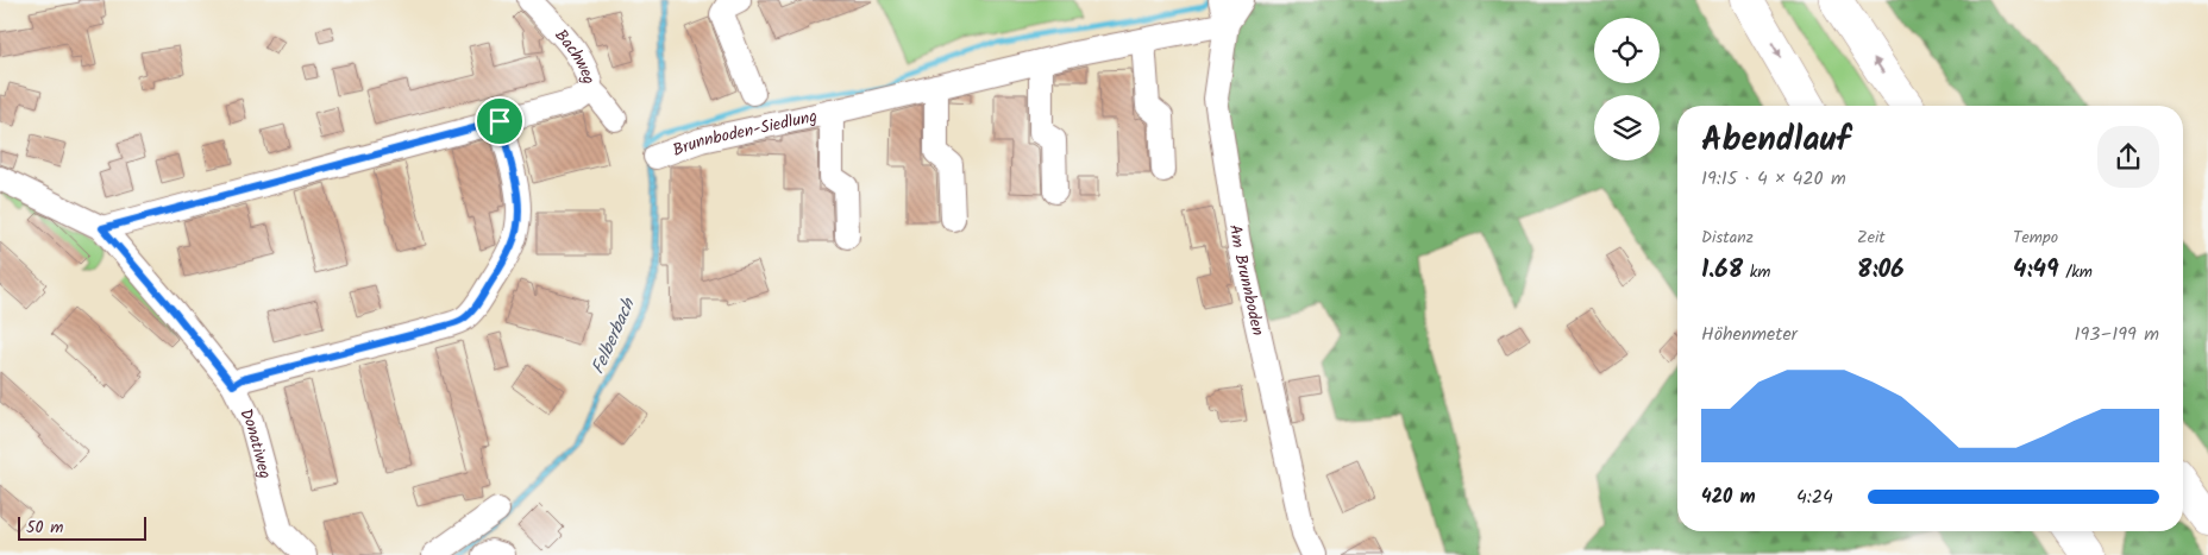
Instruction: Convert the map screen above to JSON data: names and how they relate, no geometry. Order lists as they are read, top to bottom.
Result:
{
  "streets": {
    "street": [
      "Bachweg",
      "Brunnboden-Siedlung",
      "Am Brunnboden",
      "Donatiweg"
    ]
  },
  "crossings": [
    ["Brunnboden-Siedlung", "Am Brunnboden"]
  ],
  "water": ["Felberbach"],
  "scale_bar": "50 m",
  "page": {
    "heading": ["Abendlauf", "19:15 · 4 × 420 m"],
    "stats": [
      ["Distanz", "1.68 km"],
      ["Zeit", "8:06"],
      ["Tempo", "4:49 /km"]
    ],
    "chart": ["Höhenmeter", "193–199 m"],
    "list": [
      {
        "name": "420 m",
        "note": "4:24"
      }
    ],
    "scale": "50 m"
  }
}
